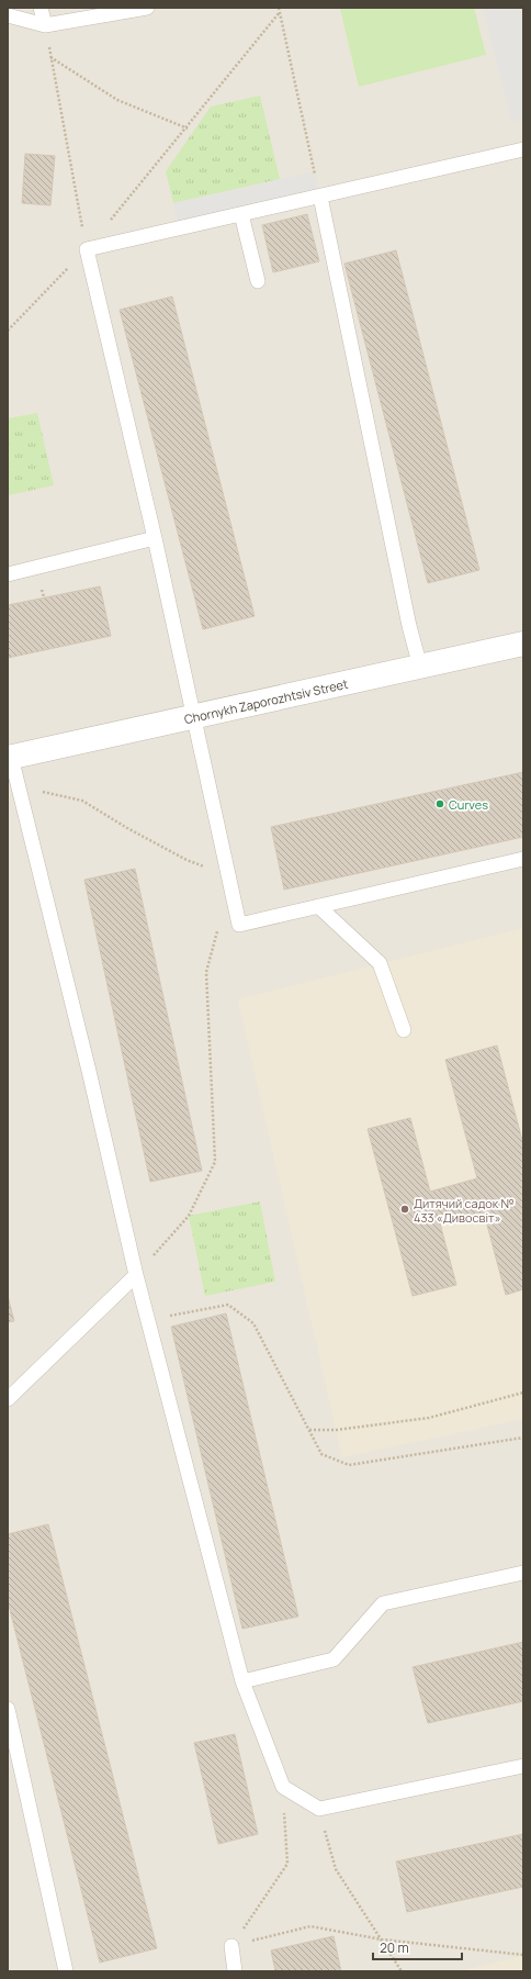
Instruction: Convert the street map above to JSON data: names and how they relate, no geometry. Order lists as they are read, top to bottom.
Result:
{
  "streets": {
    "street": ["Chornykh Zaporozhtsiv Street"]
  },
  "places": ["Curves", "Дитячий садок № 433 «Дивосвіт»"],
  "scale_bar": "20 m"
}
